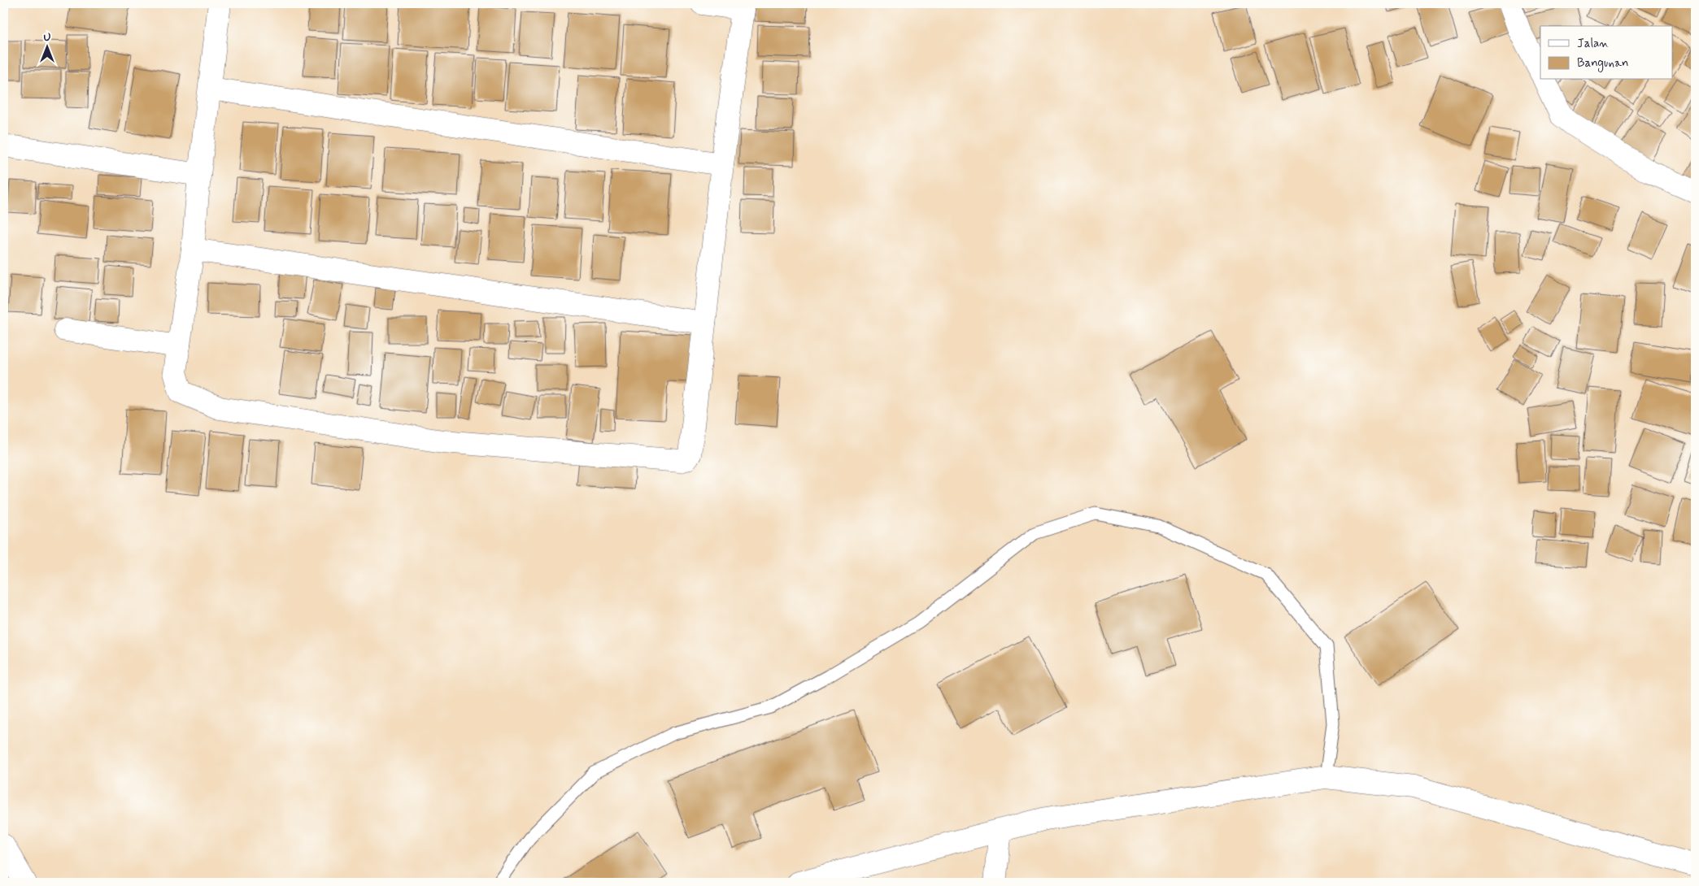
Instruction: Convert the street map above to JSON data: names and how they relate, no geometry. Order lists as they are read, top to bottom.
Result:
{
  "legend": ["Jalan", "Bangunan"],
  "north": "top"
}
